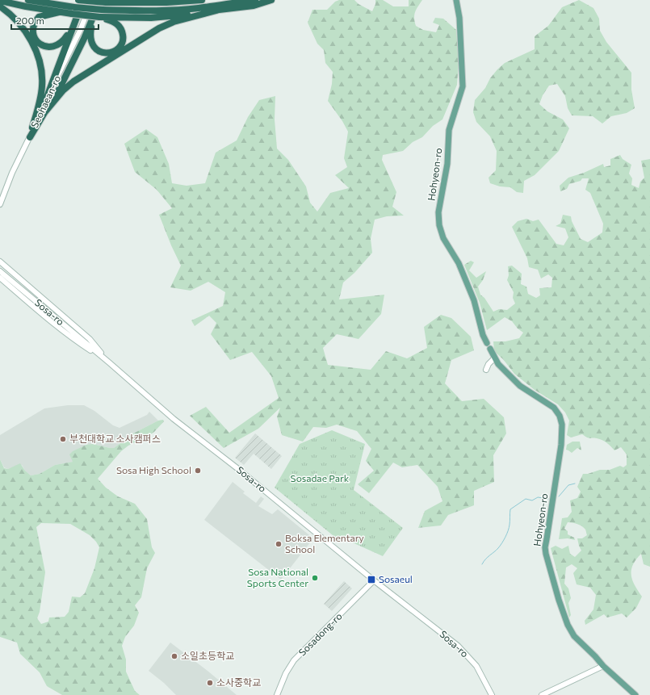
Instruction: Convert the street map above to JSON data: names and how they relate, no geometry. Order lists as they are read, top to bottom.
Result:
{
  "streets": {
    "main road": ["Hohyeon-ro"],
    "street": ["Seohaean-ro", "Sosa-ro", "Sosadong-ro"]
  },
  "crossings": [
    ["Sosa-ro", "Sosadong-ro"]
  ],
  "parks": ["Sosadae Park"],
  "places": {
    "other": [
      "부천대학교 소사캠퍼스",
      "Sosa High School",
      "Boksa Elementary School",
      "Sosa National Sports Center",
      "소일초등학교",
      "소사중학교"
    ],
    "transit": ["Sosaeul"]
  },
  "scale_bar": "200 m"
}
